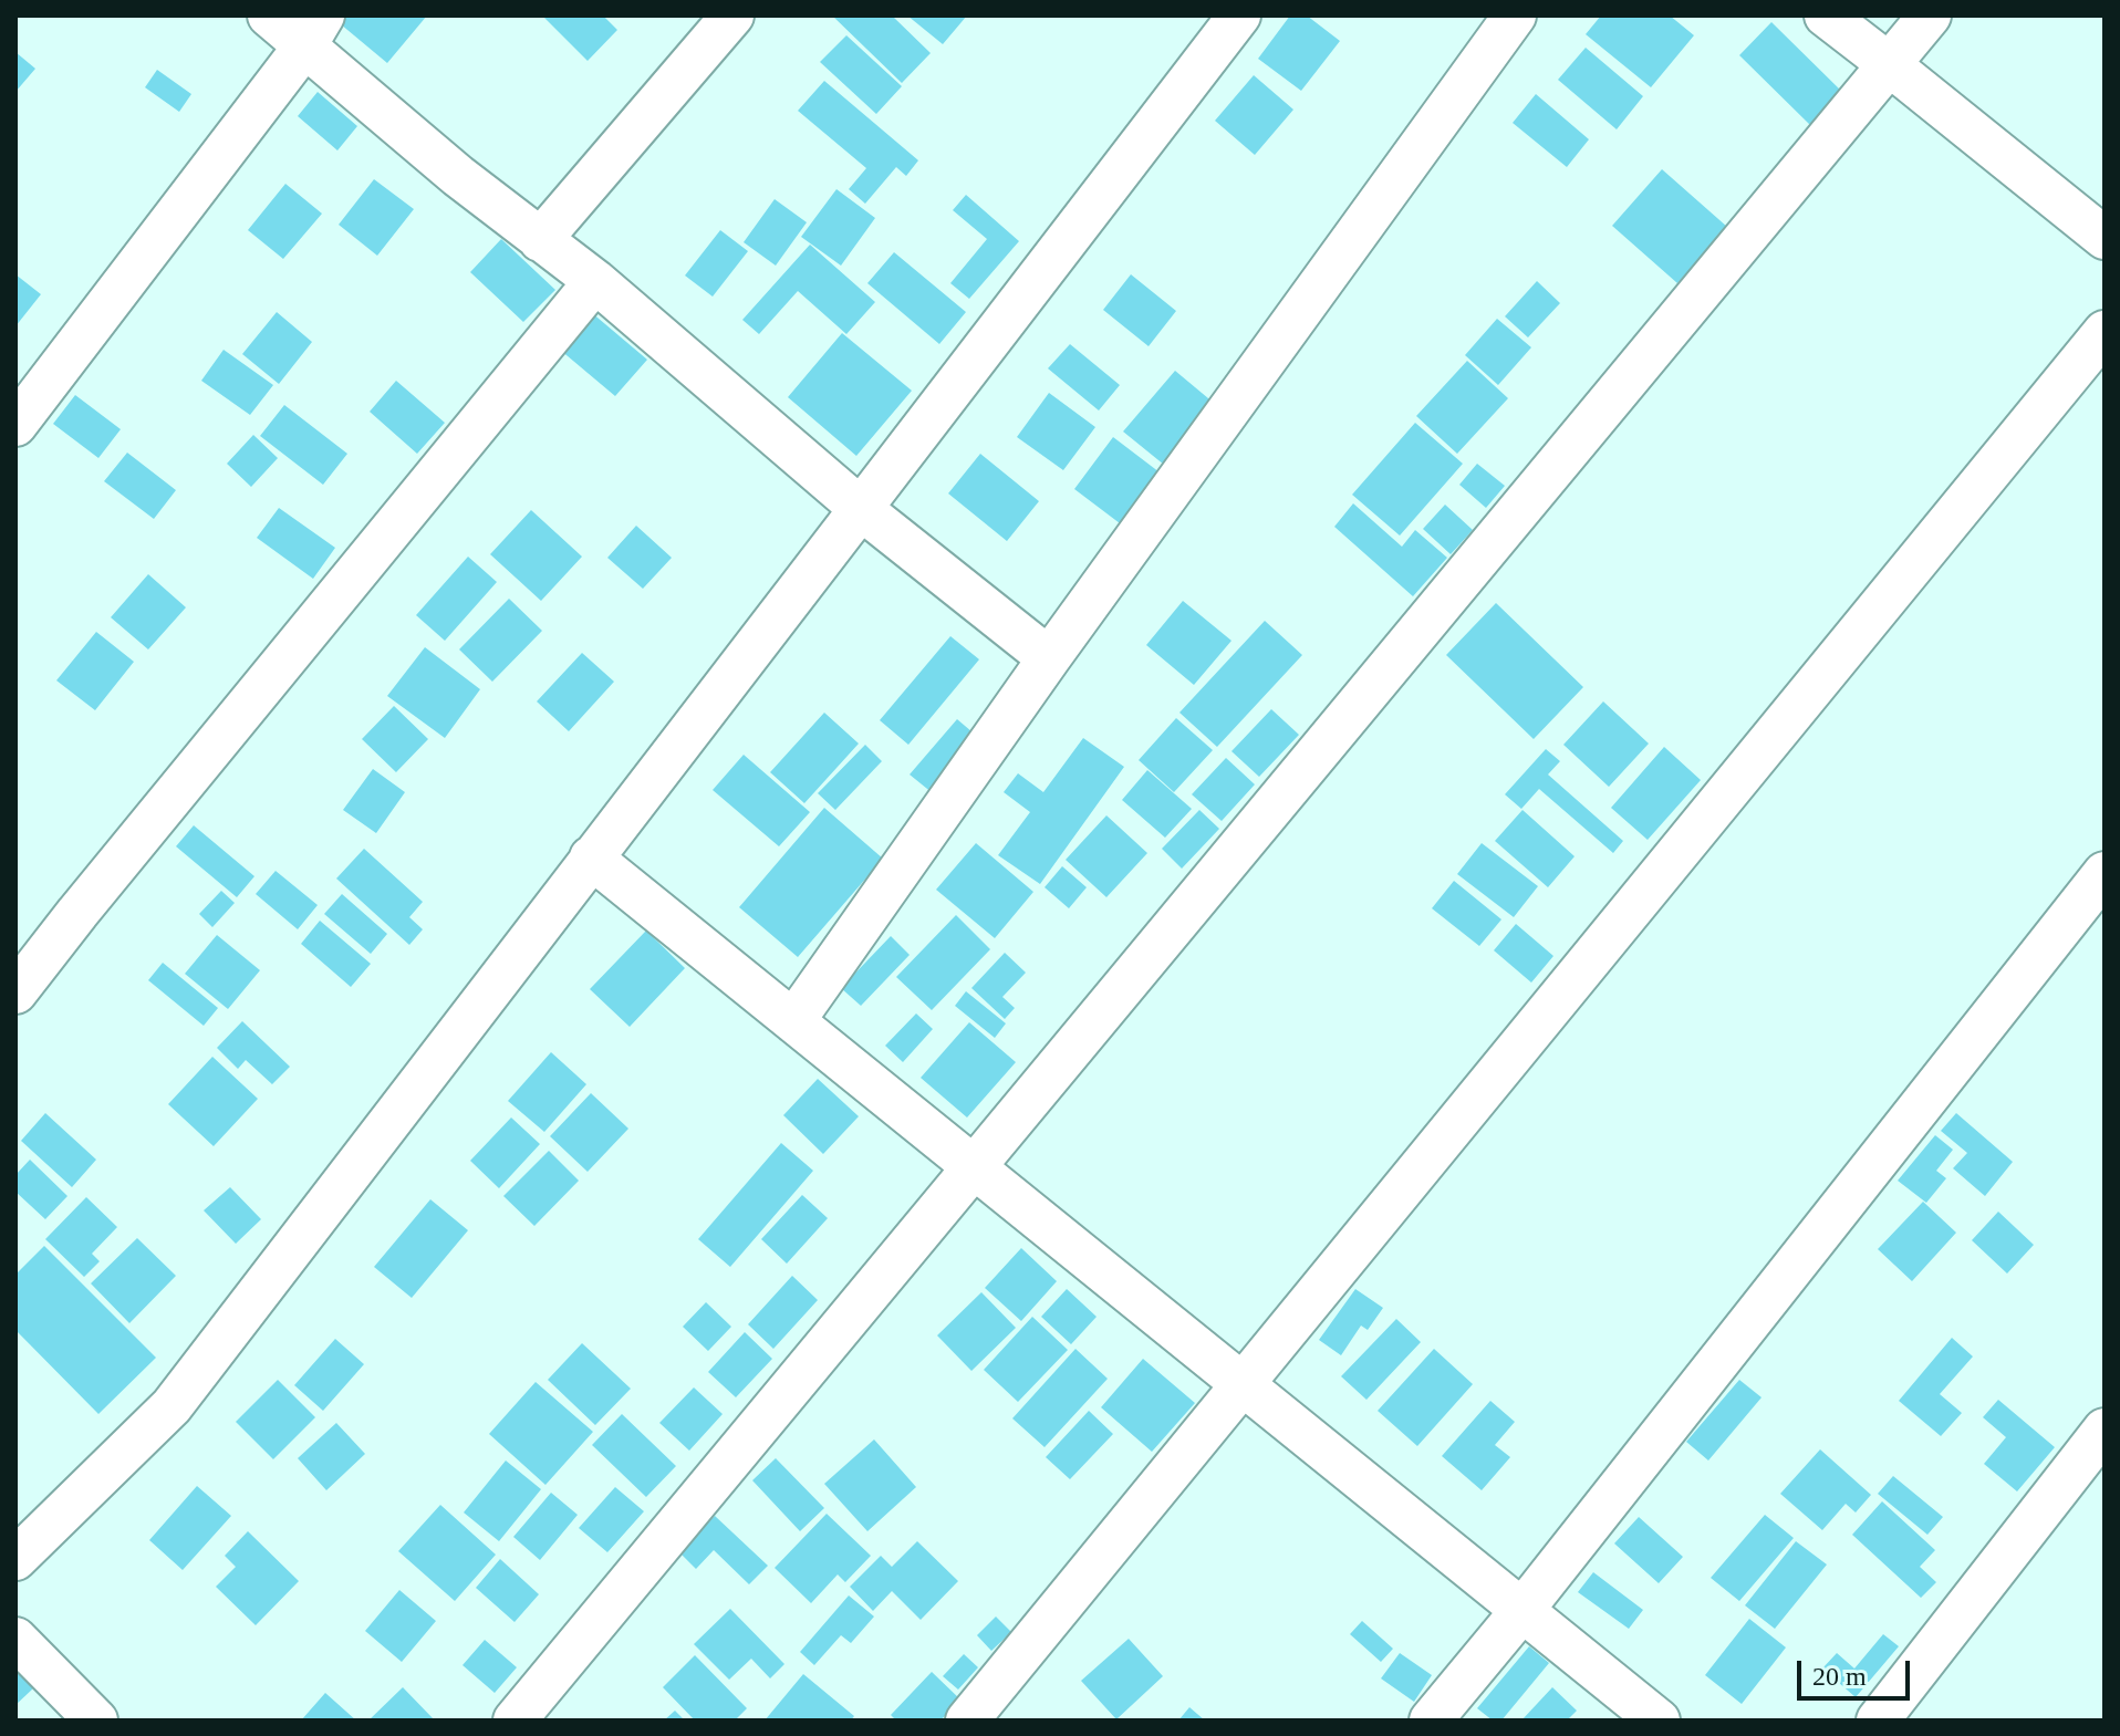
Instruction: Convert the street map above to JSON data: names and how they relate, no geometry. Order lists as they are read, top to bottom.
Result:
{
  "scale_bar": "20 m"
}
